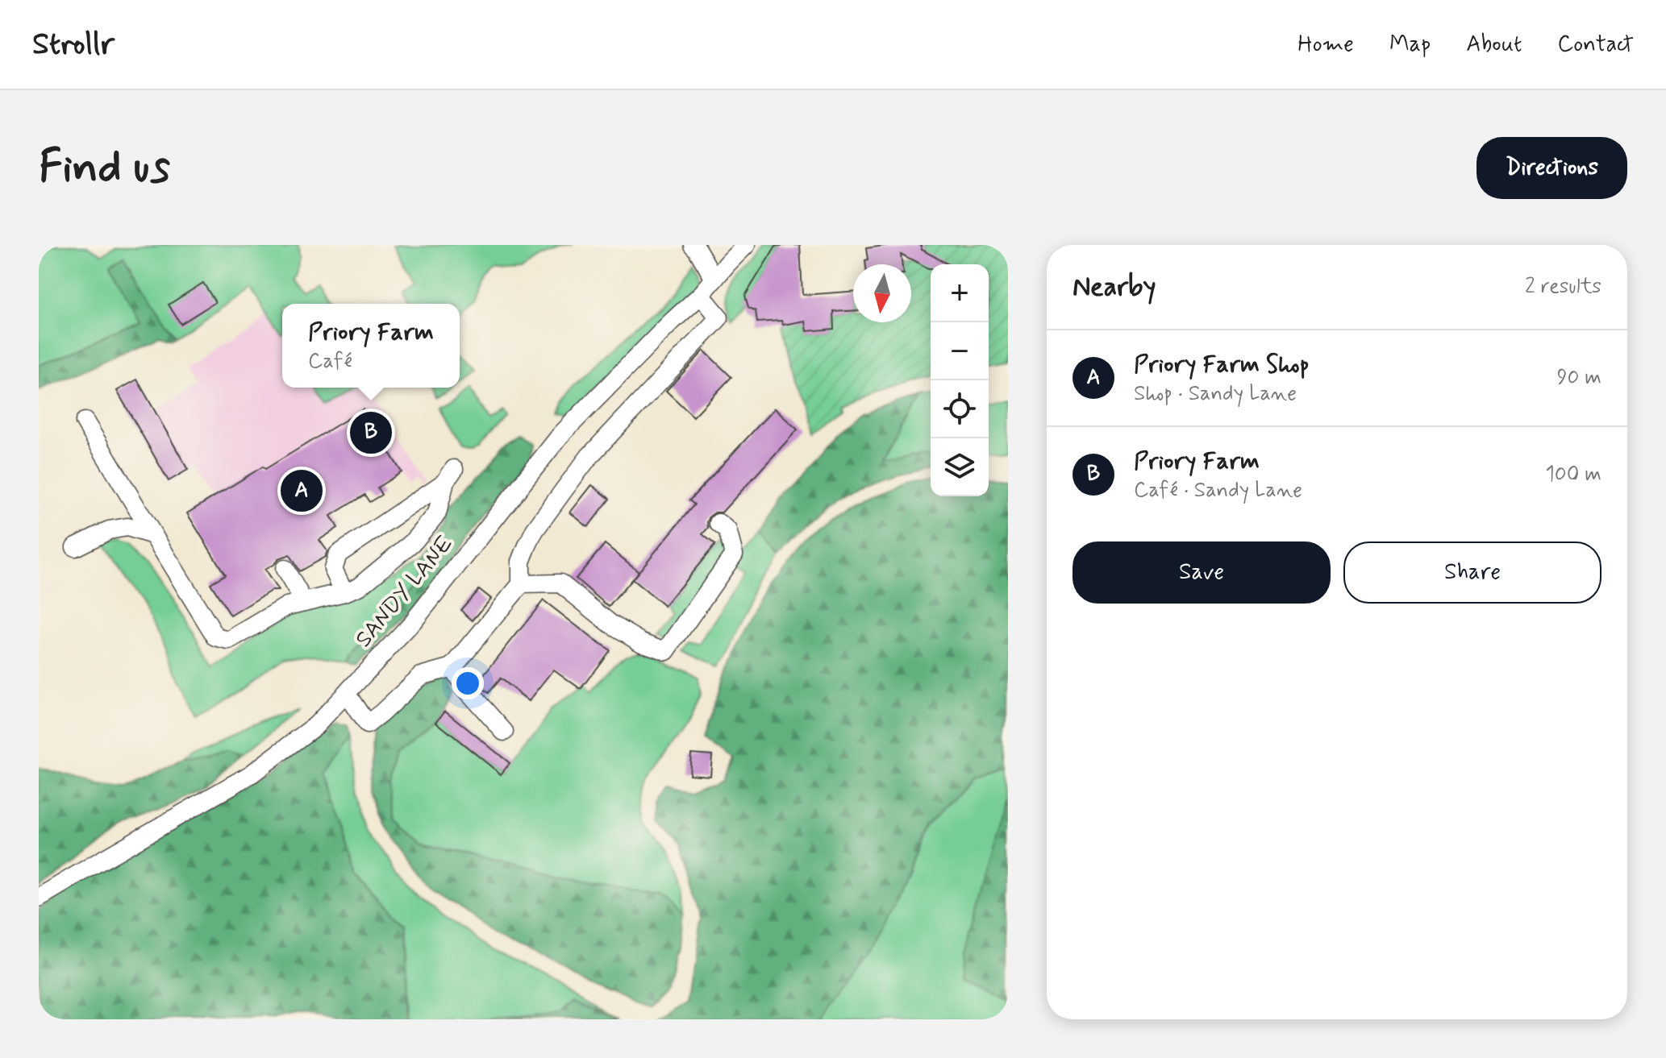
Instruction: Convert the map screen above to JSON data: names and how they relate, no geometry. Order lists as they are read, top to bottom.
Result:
{
  "streets": {
    "street": ["SANDY LANE"]
  },
  "north": "bottom",
  "page": {
    "header": "Strollr",
    "nav": [
      "Home",
      "Map",
      "About",
      "Contact"
    ],
    "buttons": [
      "Directions",
      ["Save", "Share"]
    ],
    "title": "Find us",
    "heading": ["Nearby", "2 results"],
    "map_buttons": ["+", "−"],
    "popup": ["Priory Farm", "Café"],
    "list": [
      {
        "mark": "A",
        "name": "Priory Farm Shop",
        "note": "Shop · Sandy Lane",
        "value": "90 m"
      },
      {
        "mark": "B",
        "name": "Priory Farm",
        "note": "Café · Sandy Lane",
        "value": "100 m"
      }
    ],
    "pins": ["B", "A"]
  }
}
